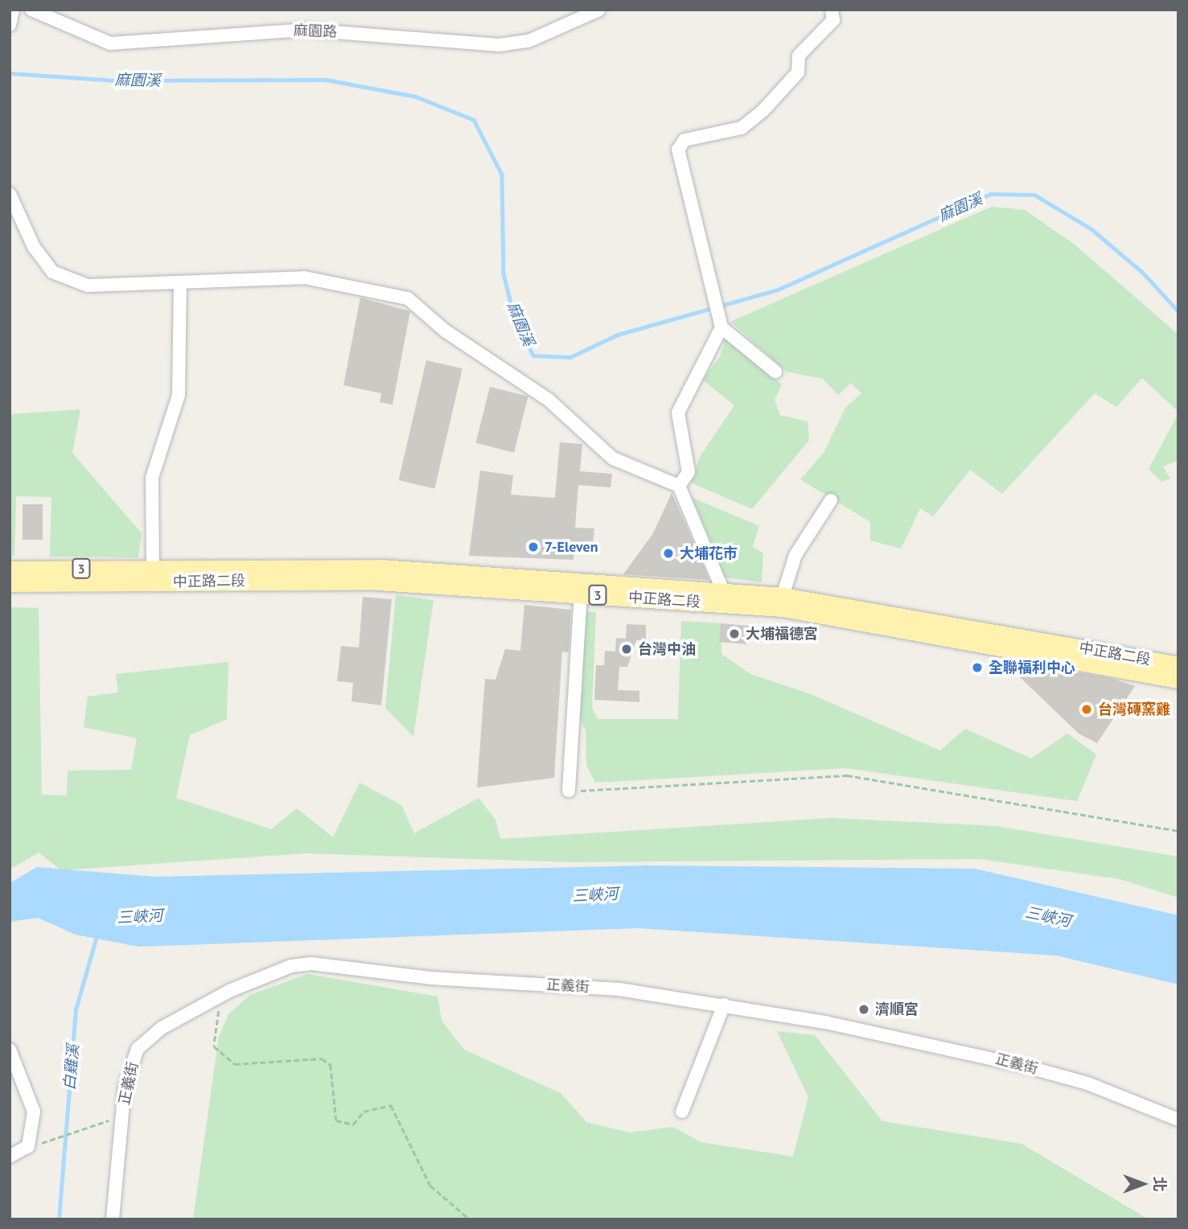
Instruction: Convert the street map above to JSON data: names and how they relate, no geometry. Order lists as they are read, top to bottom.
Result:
{
  "streets": {
    "main road": ["3", "中正路二段"],
    "street": ["麻園路", "正義街"]
  },
  "water": ["麻園溪", "三峽河", "白雞溪"],
  "places": [
    "7-Eleven",
    "大埔花市",
    "大埔福德宮",
    "台灣中油",
    "全聯福利中心",
    "台灣磚窯雞",
    "濟順宮"
  ],
  "north": "right"
}
